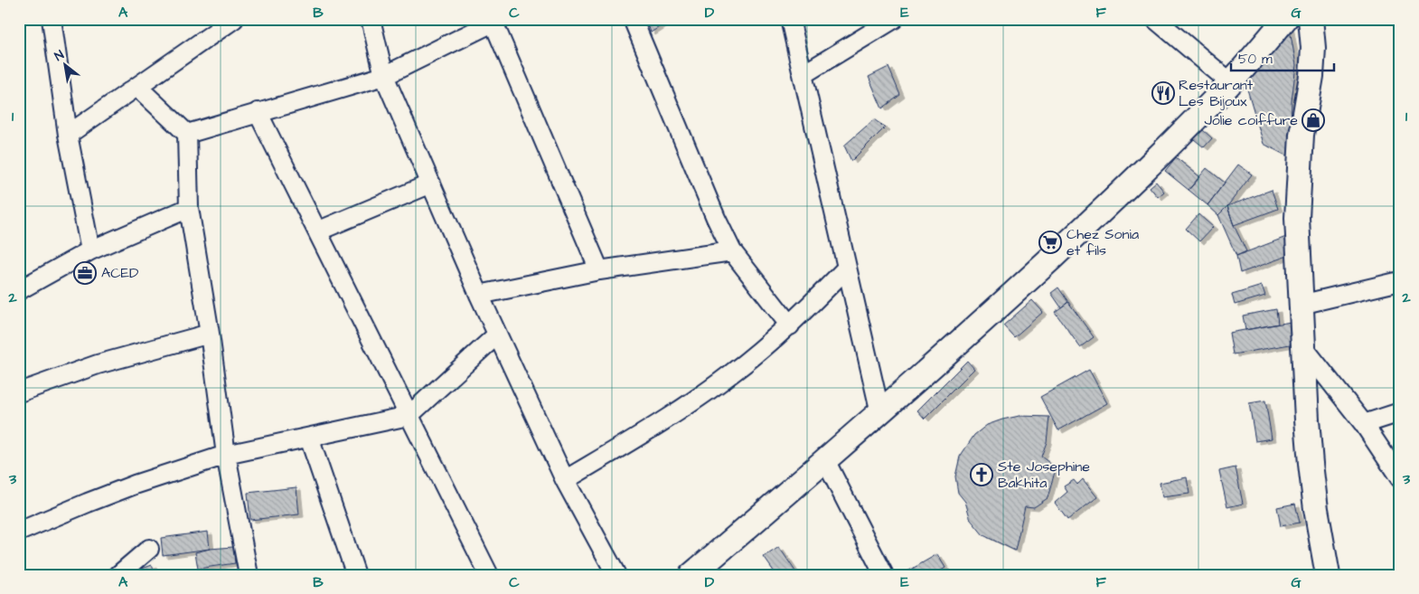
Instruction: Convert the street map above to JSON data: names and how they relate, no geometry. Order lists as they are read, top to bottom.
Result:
{
  "places": {
    "restaurant": ["Restaurant Les Bijoux"],
    "shop": ["Jolie coiffure"],
    "supermarket": ["Chez Sonia et fils"],
    "office": ["ACED"],
    "church": ["Ste Josephine Bakhita"]
  },
  "scale_bar": "50 m",
  "north": "top left",
  "grid": {
    "columns": [
      "A",
      "B",
      "C",
      "D",
      "E",
      "F",
      "G"
    ],
    "rows": ["1", "2", "3"]
  }
}
